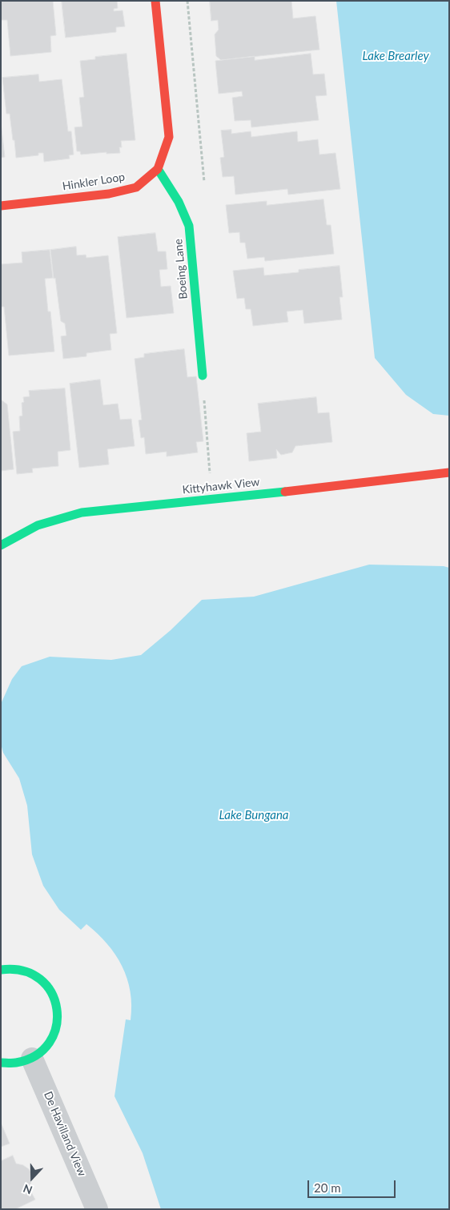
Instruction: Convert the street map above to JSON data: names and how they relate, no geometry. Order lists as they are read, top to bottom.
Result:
{
  "streets": {
    "street": [
      "Hinkler Loop",
      "Boeing Lane",
      "Kittyhawk View",
      "De Havilland View"
    ]
  },
  "crossings": [
    ["Hinkler Loop", "Boeing Lane"]
  ],
  "water": ["Lake Brearley", "Lake Bungana"],
  "scale_bar": "20 m",
  "north": "bottom"
}
